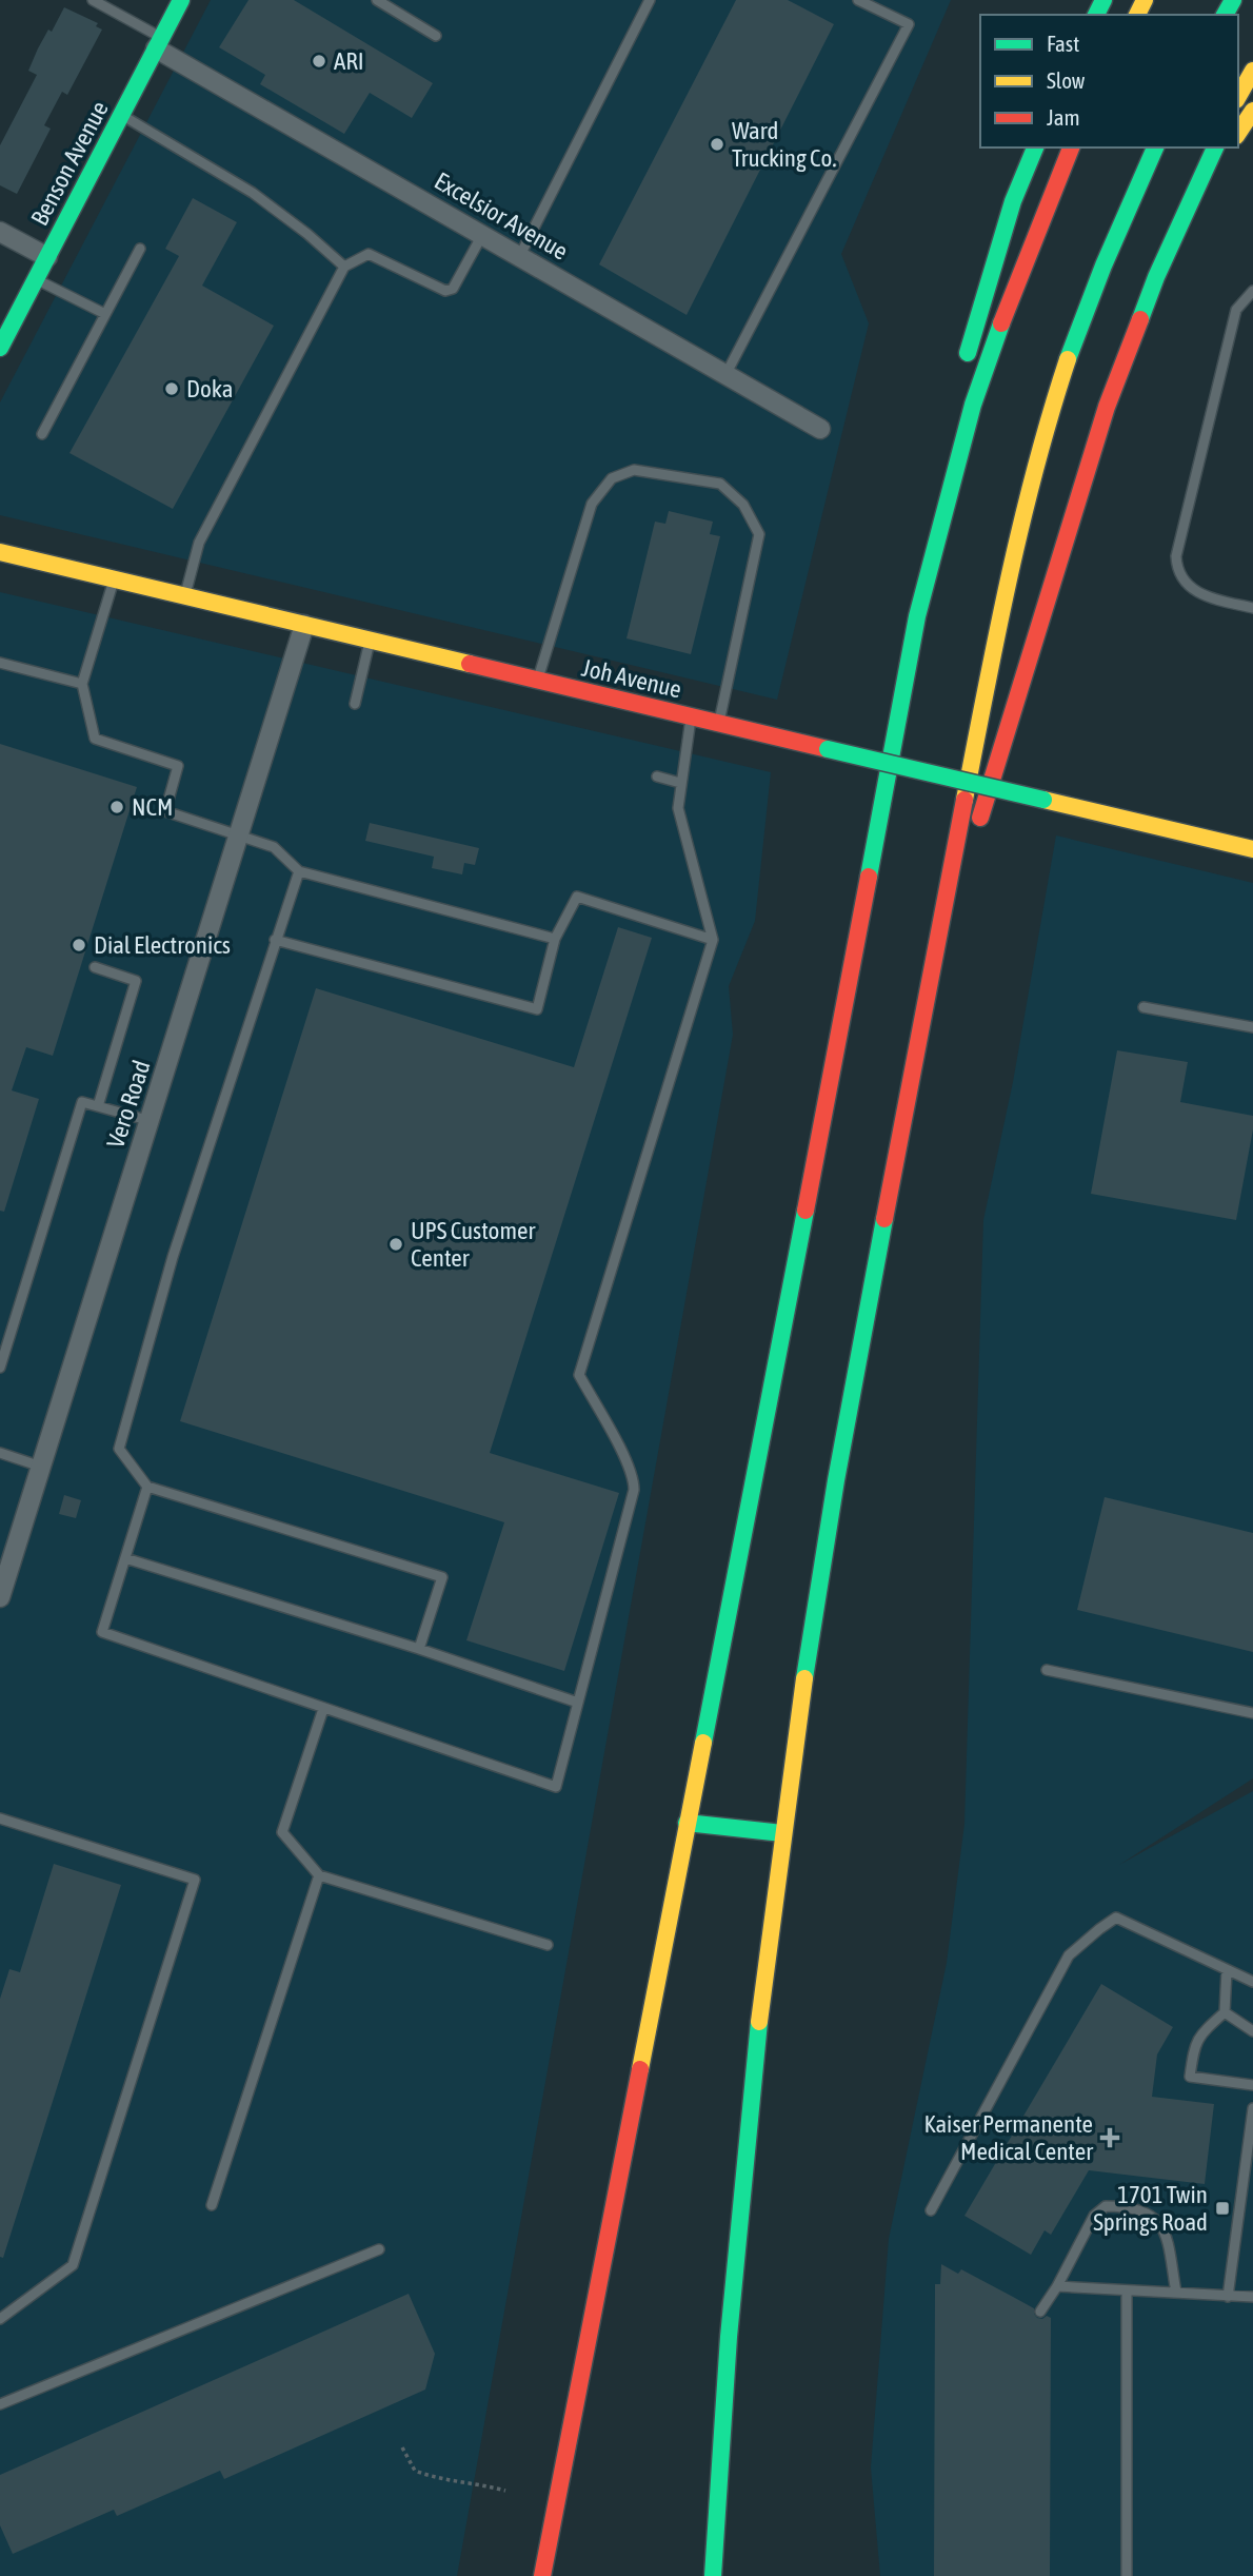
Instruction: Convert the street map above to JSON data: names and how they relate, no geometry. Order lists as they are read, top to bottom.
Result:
{
  "streets": {
    "main road": ["Benson Avenue", "Joh Avenue"],
    "street": ["Excelsior Avenue", "Vero Road"]
  },
  "crossings": [
    ["Benson Avenue", "Excelsior Avenue"],
    ["Joh Avenue", "Vero Road"]
  ],
  "places": {
    "other": [
      "ARI",
      "Ward Trucking Co.",
      "Doka",
      "NCM",
      "Dial Electronics",
      "UPS Customer Center"
    ],
    "health": ["Kaiser Permanente Medical Center"],
    "transit": ["1701 Twin Springs Road"]
  },
  "legend": ["Fast", "Slow", "Jam"]
}
